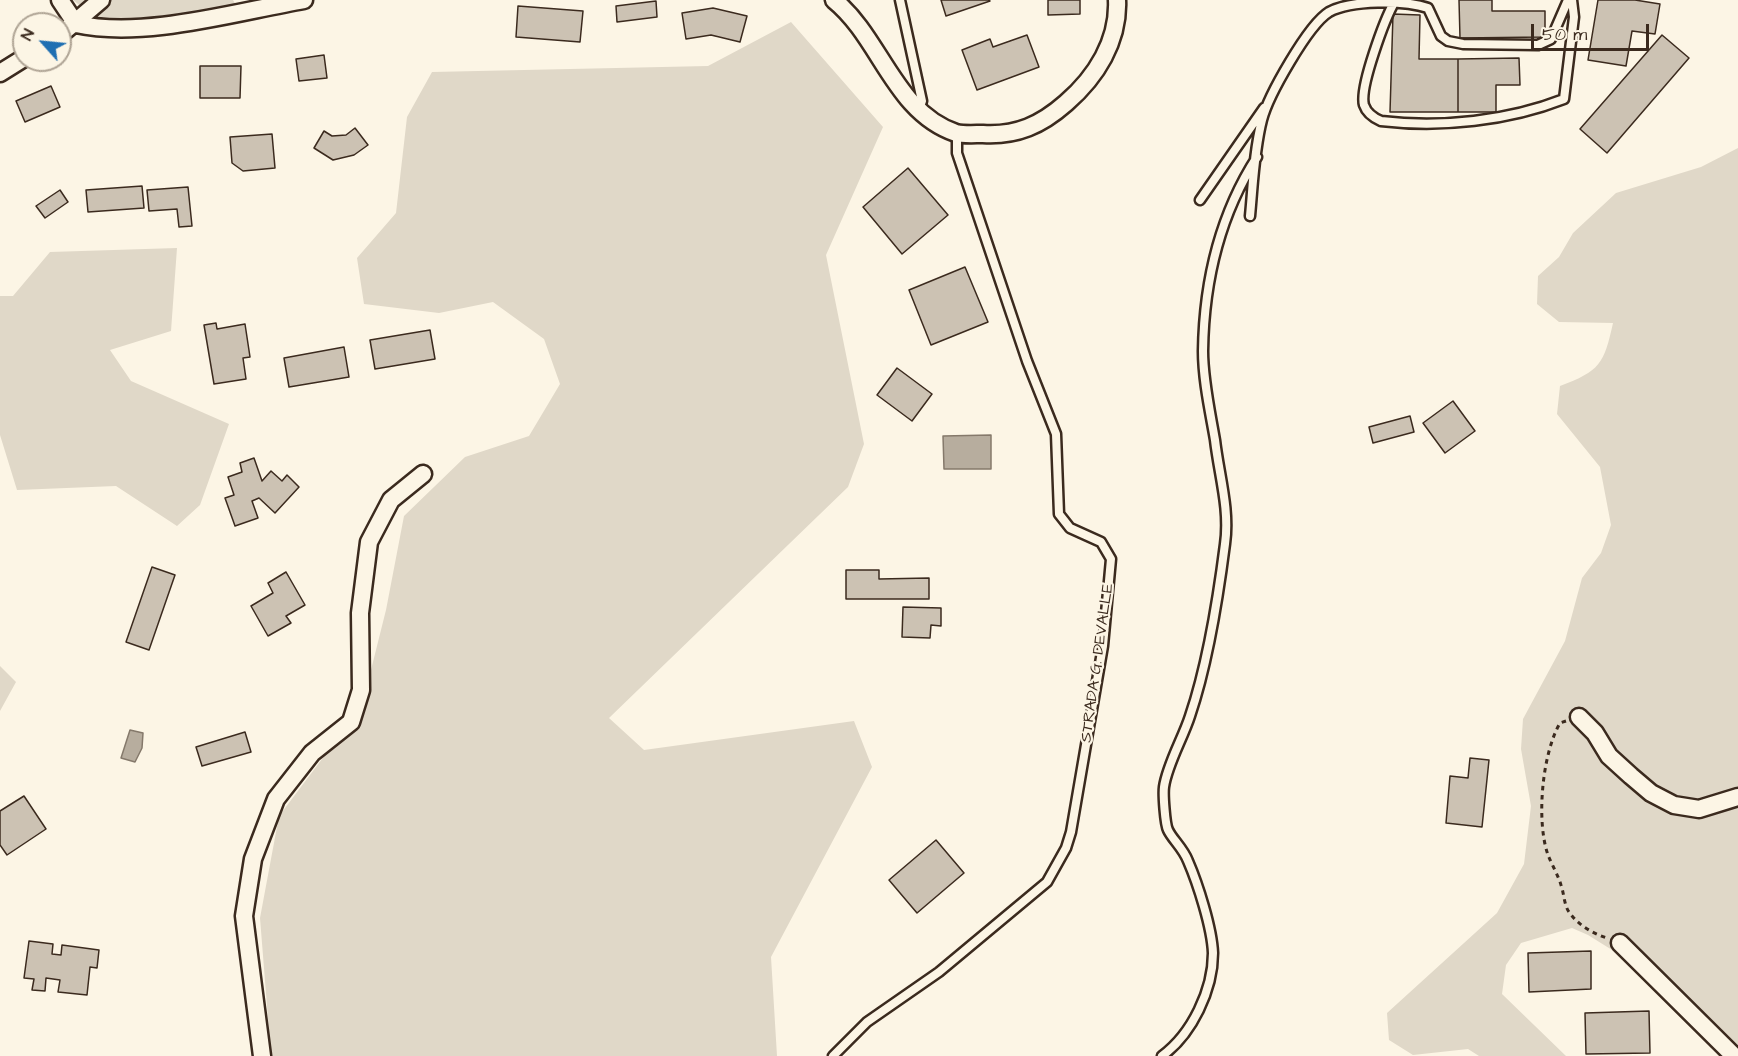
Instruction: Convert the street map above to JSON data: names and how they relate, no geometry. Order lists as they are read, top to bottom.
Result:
{
  "streets": {
    "lane": ["STRADA G. DEVALLE"]
  },
  "scale_bar": "50 m",
  "north": "top left"
}
